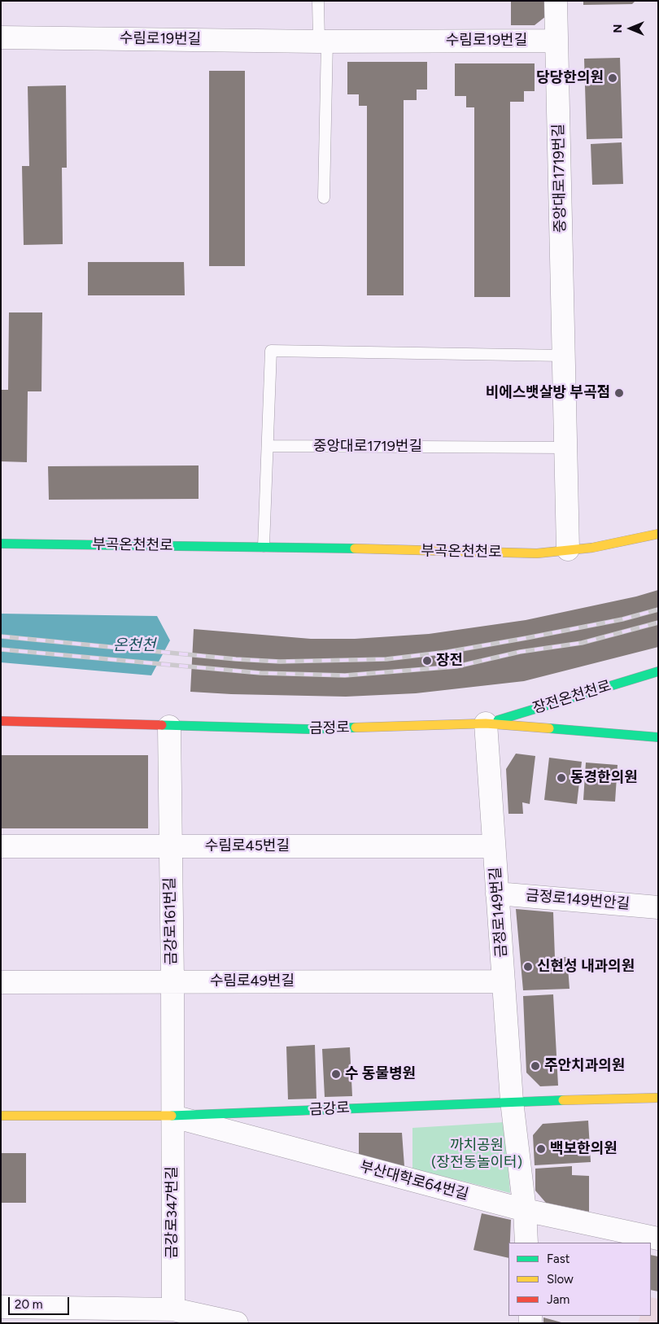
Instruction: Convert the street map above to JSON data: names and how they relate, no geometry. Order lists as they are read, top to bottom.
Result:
{
  "streets": {
    "main road": [
      "부곡온천천로",
      "장전온천천로",
      "금정로",
      "금강로"
    ],
    "street": [
      "수림로19번길",
      "중앙대로1719번길",
      "수림로45번길",
      "금정로149번안길",
      "금정로149번길",
      "금강로161번길",
      "수림로49번길",
      "부산대학로64번길",
      "금강로347번길"
    ]
  },
  "crossings": [
    ["수림로19번길", "중앙대로1719번길"],
    ["중앙대로1719번길", "부곡온천천로"],
    ["장전온천천로", "금정로"],
    ["장전온천천로", "금정로149번길"],
    ["금정로", "금정로149번길"],
    ["금정로", "금강로161번길"],
    ["수림로45번길", "금정로149번길"],
    ["수림로45번길", "금강로161번길"],
    ["금정로149번안길", "금정로149번길"],
    ["금정로149번길", "수림로49번길"],
    ["금정로149번길", "금강로"],
    ["금정로149번길", "부산대학로64번길"],
    ["금강로161번길", "수림로49번길"],
    ["금강로161번길", "금강로"],
    ["금강로161번길", "부산대학로64번길"],
    ["금강로161번길", "금강로347번길"],
    ["금강로", "부산대학로64번길"],
    ["금강로", "금강로347번길"],
    ["부산대학로64번길", "금강로347번길"]
  ],
  "water": ["온천천"],
  "parks": ["까치공원 (장전동놀이터)"],
  "places": [
    "당당한의원",
    "비에스뱃살방 부곡점",
    "장전",
    "동경한의원",
    "신현성 내과의원",
    "주안치과의원",
    "수 동물병원",
    "백보한의원"
  ],
  "legend": ["Fast", "Slow", "Jam"],
  "scale_bar": "20 m",
  "north": "left"
}
